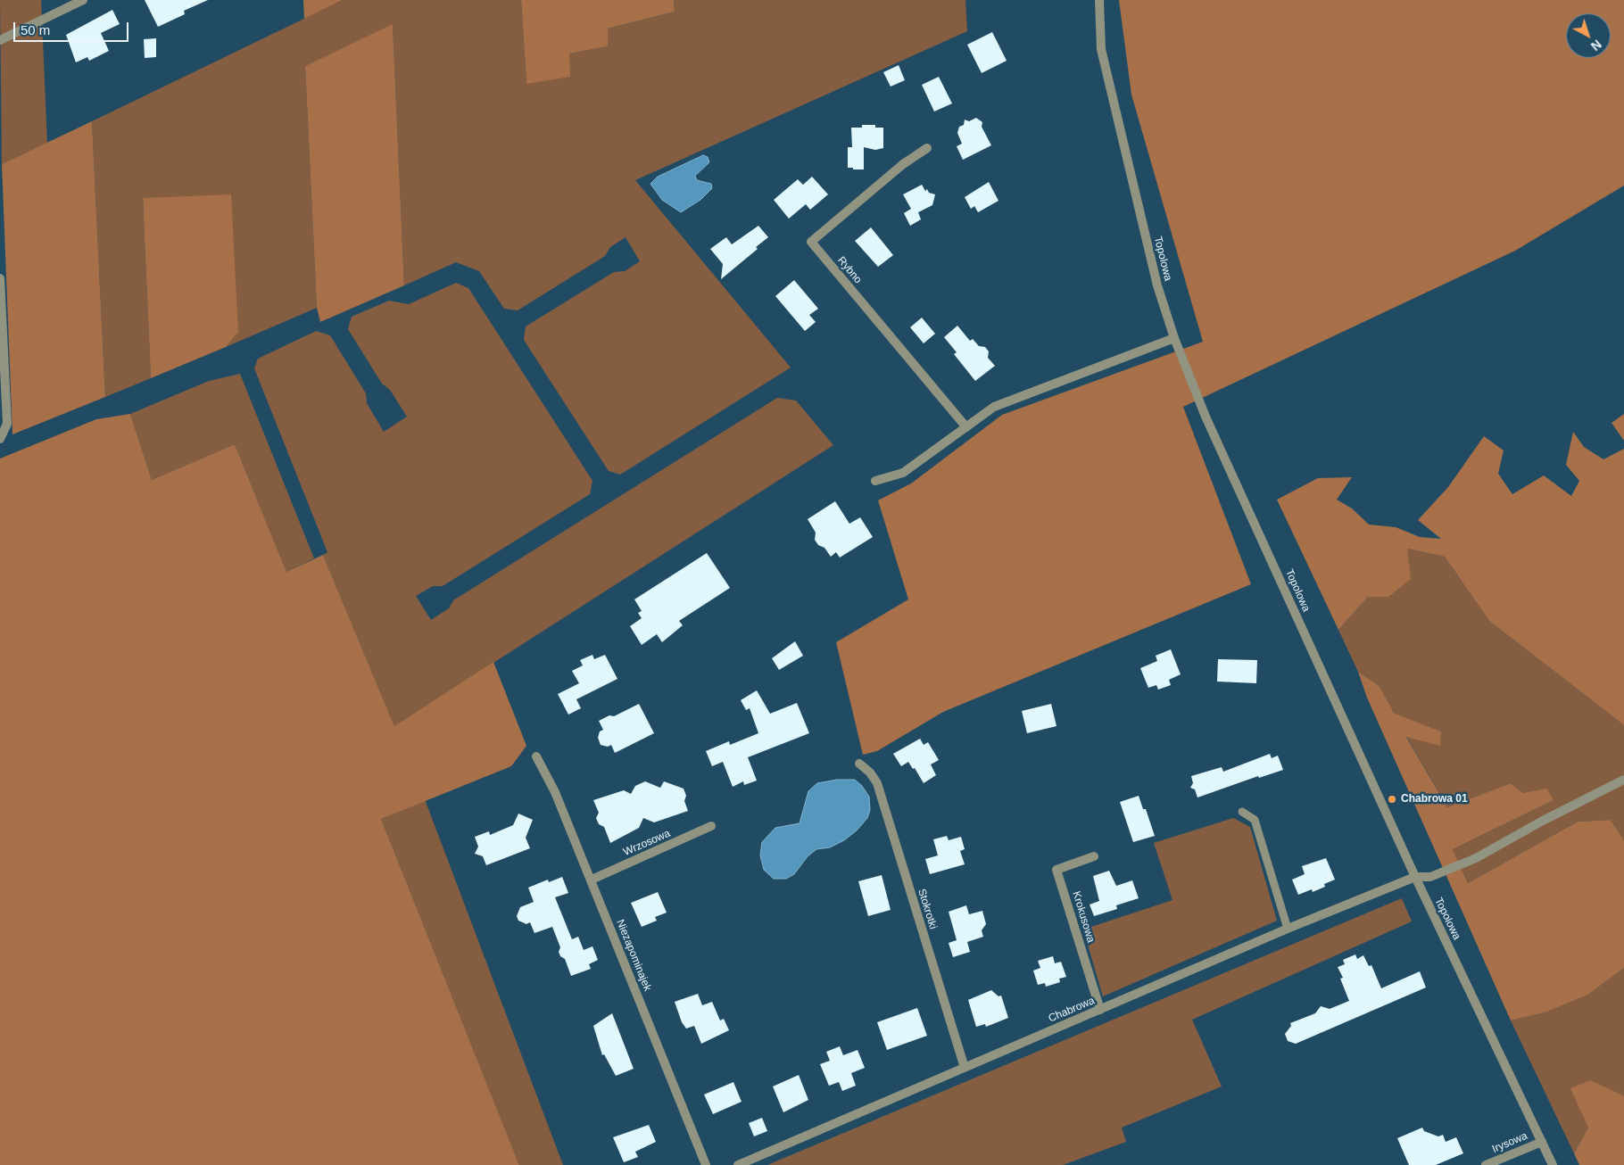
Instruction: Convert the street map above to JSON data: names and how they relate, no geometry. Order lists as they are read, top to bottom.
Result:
{
  "streets": {
    "street": [
      "Topolowa",
      "Rybno",
      "Wrzosowa",
      "Stokrotki",
      "Krokusowa",
      "Niezapominajek",
      "Chabrowa",
      "Irysowa"
    ]
  },
  "crossings": [
    ["Topolowa", "Chabrowa"],
    ["Topolowa", "Irysowa"],
    ["Wrzosowa", "Niezapominajek"],
    ["Stokrotki", "Chabrowa"],
    ["Krokusowa", "Chabrowa"]
  ],
  "places": ["Chabrowa 01"],
  "scale_bar": "50 m",
  "north": "bottom right"
}
